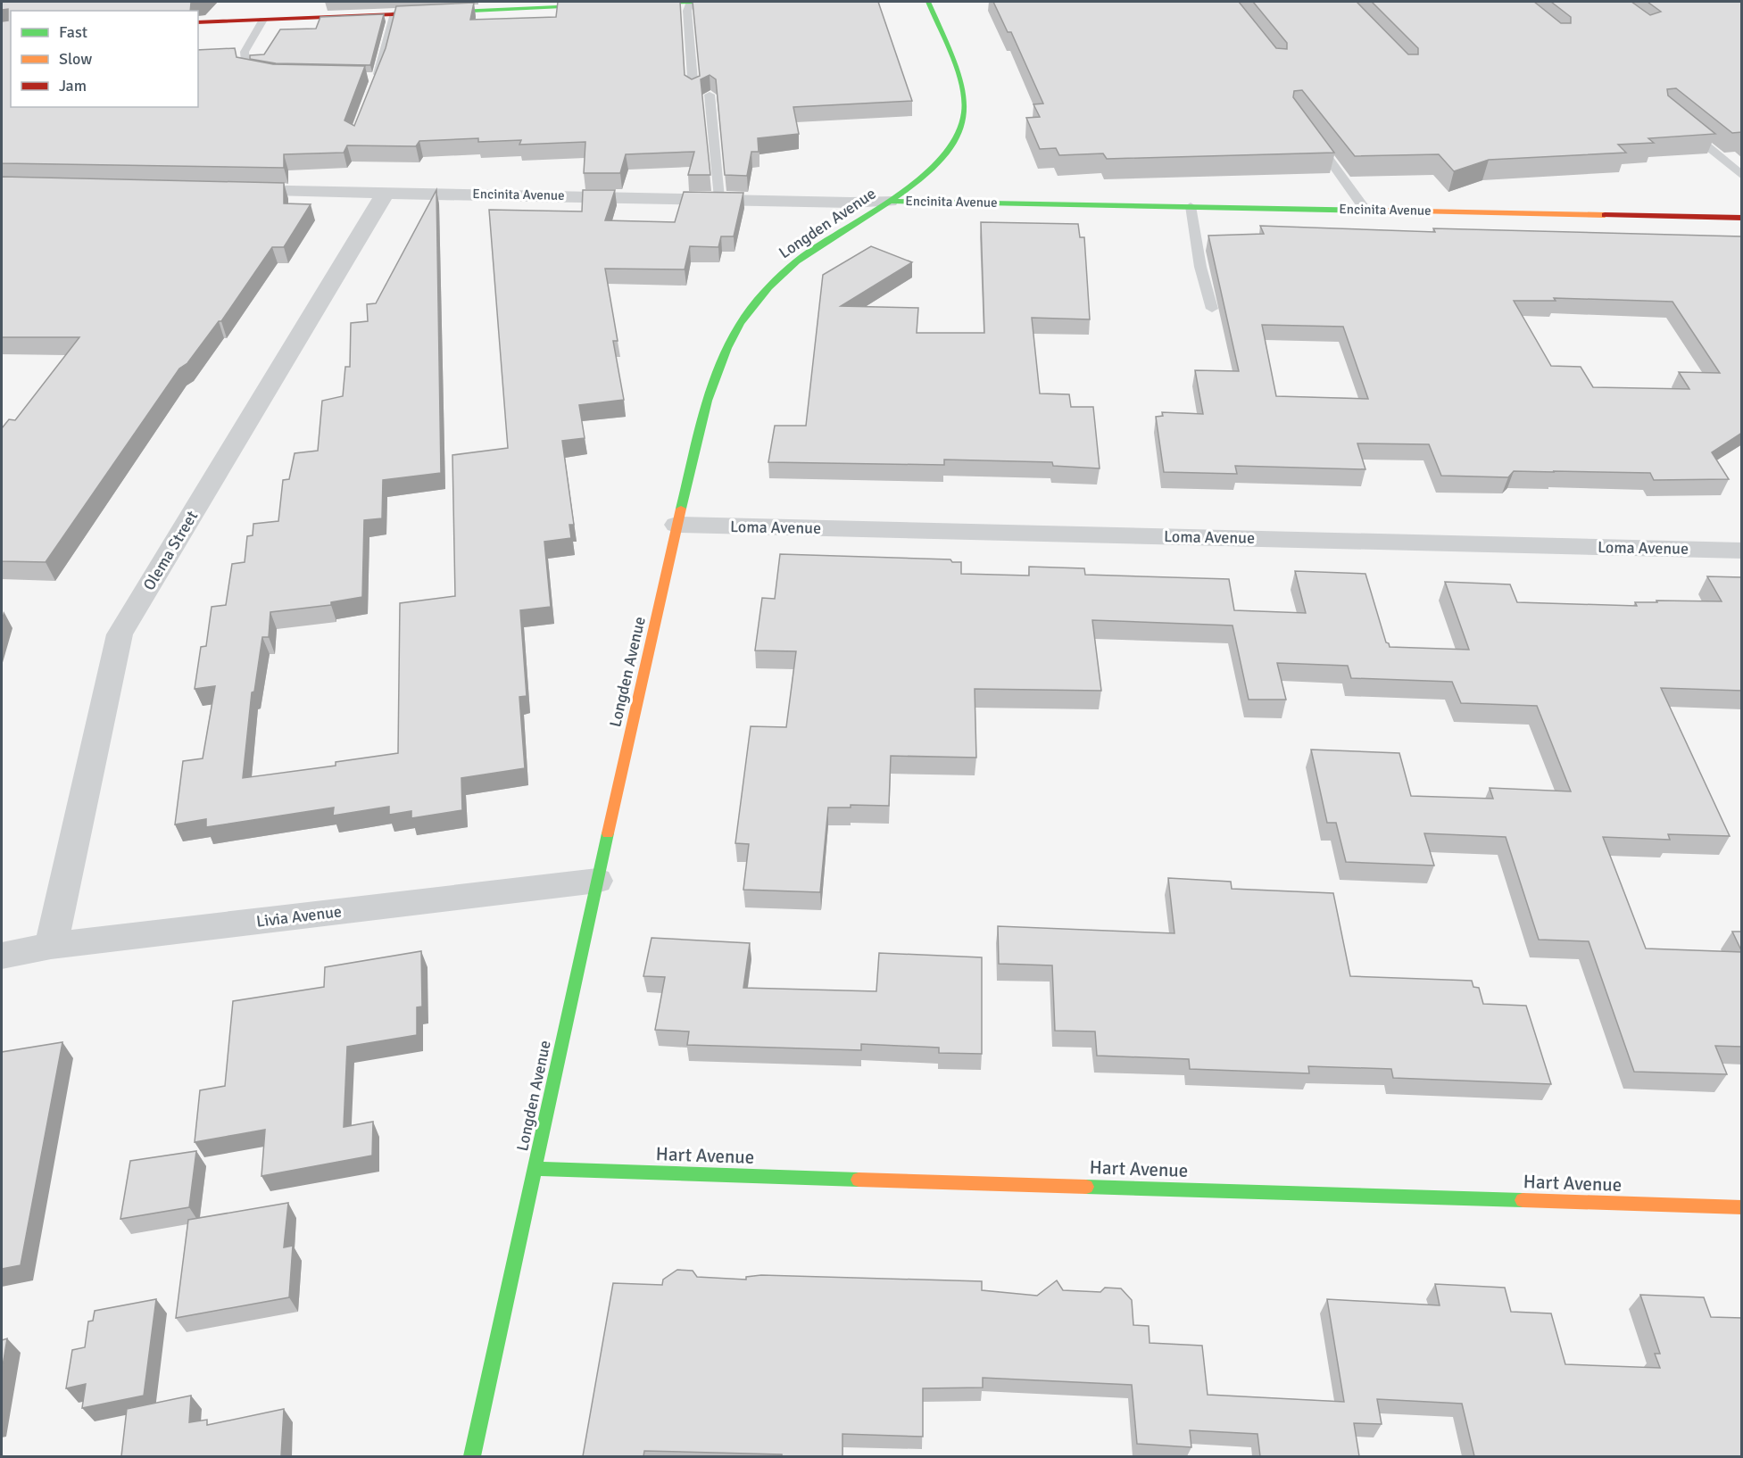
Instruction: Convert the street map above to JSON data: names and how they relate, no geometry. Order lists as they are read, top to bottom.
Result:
{
  "streets": {
    "street": [
      "Encinita Avenue",
      "Longden Avenue",
      "Loma Avenue",
      "Olema Street",
      "Livia Avenue",
      "Hart Avenue"
    ]
  },
  "crossings": [
    ["Encinita Avenue", "Longden Avenue"],
    ["Encinita Avenue", "Olema Street"],
    ["Longden Avenue", "Loma Avenue"],
    ["Longden Avenue", "Livia Avenue"],
    ["Longden Avenue", "Hart Avenue"],
    ["Olema Street", "Livia Avenue"]
  ],
  "legend": ["Fast", "Slow", "Jam"]
}
